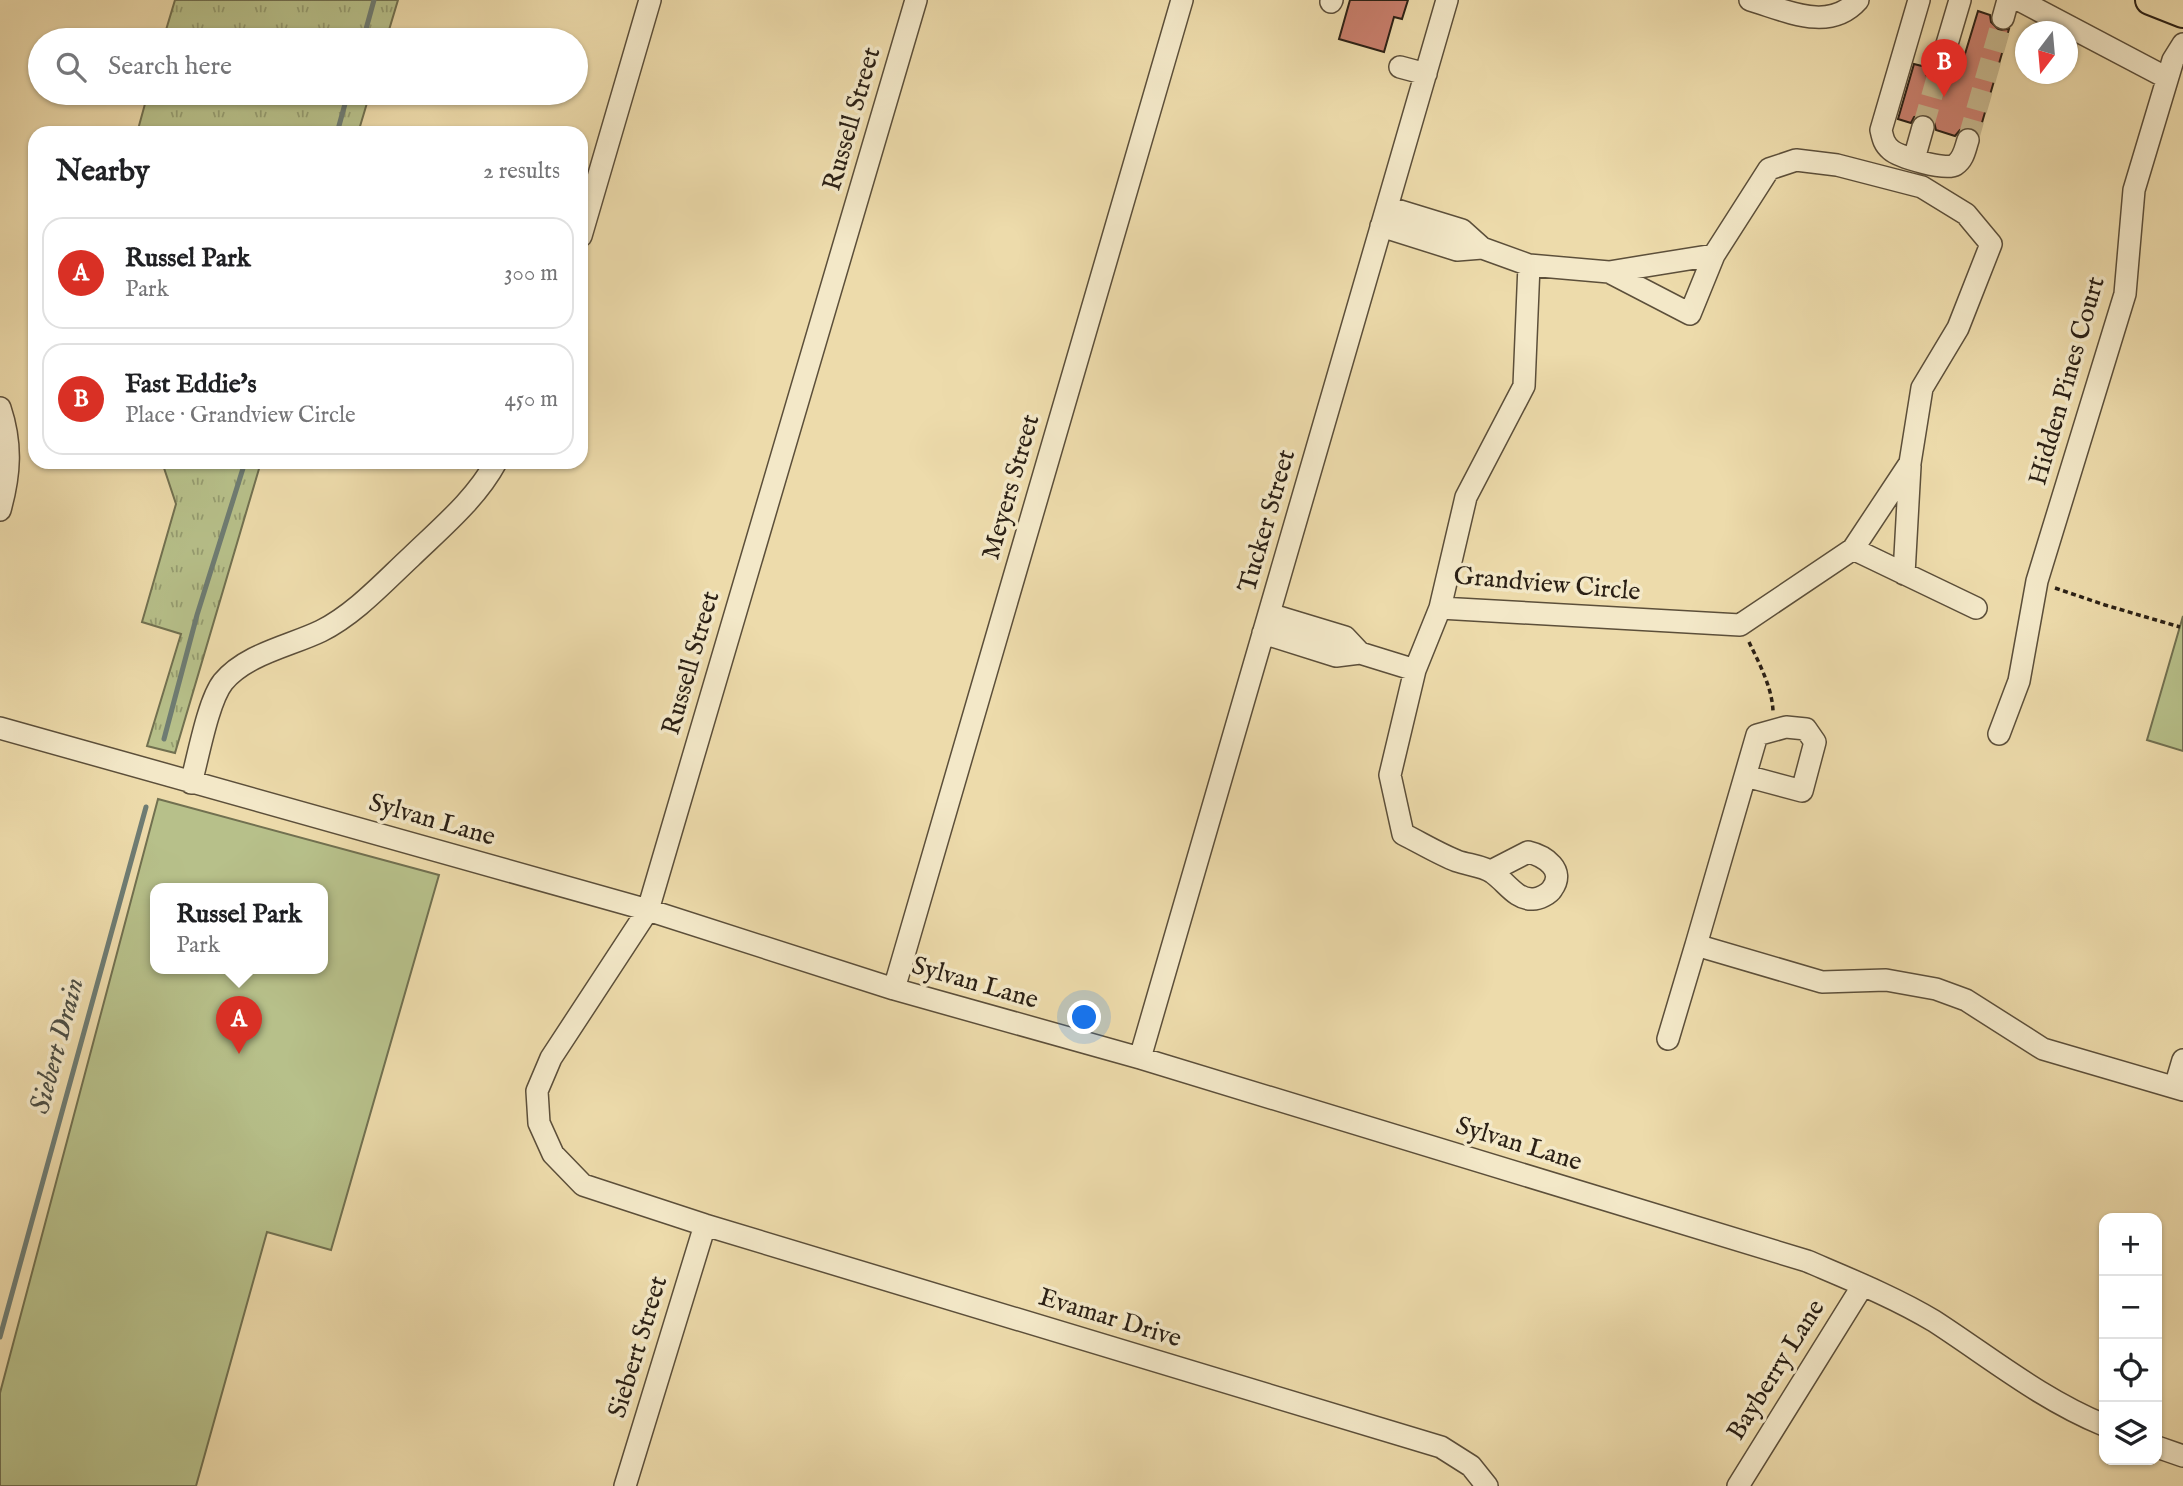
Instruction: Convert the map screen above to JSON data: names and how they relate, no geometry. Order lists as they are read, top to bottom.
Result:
{
  "streets": {
    "street": [
      "Russell Street",
      "Hidden Pines Court",
      "Meyers Street",
      "Tucker Street",
      "Grandview Circle",
      "Sylvan Lane",
      "Evamar Drive",
      "Siebert Street",
      "Bayberry Lane"
    ]
  },
  "crossings": [
    ["Russell Street", "Sylvan Lane"],
    ["Russell Street", "Evamar Drive"],
    ["Russell Street", "Siebert Street"],
    ["Meyers Street", "Sylvan Lane"],
    ["Tucker Street", "Sylvan Lane"],
    ["Sylvan Lane", "Bayberry Lane"],
    ["Evamar Drive", "Siebert Street"]
  ],
  "water": ["Siebert Drain"],
  "north": "bottom",
  "page": {
    "search": "Search here",
    "pins": ["B", "A"],
    "heading": ["Nearby", "2 results"],
    "list": [
      {
        "mark": "A",
        "name": "Russel Park",
        "note": "Park",
        "value": "300 m"
      },
      {
        "mark": "B",
        "name": "Fast Eddie's",
        "note": "Place · Grandview Circle",
        "value": "450 m"
      }
    ],
    "popup": ["Russel Park", "Park"],
    "map_buttons": ["+", "−"]
  }
}
